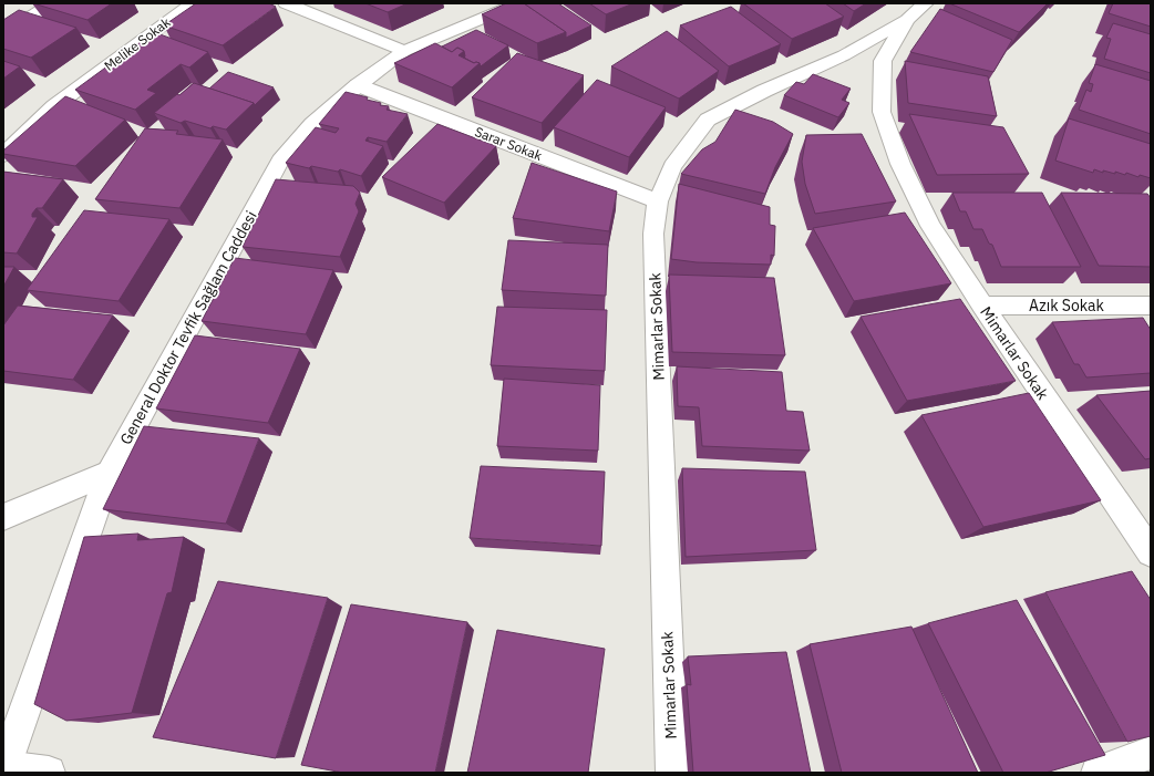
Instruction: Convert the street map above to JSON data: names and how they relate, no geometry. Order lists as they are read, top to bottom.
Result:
{
  "streets": {
    "street": [
      "Melike Sokak",
      "Sarar Sokak",
      "Azık Sokak",
      "Mimarlar Sokak",
      "General Doktor Tevfik Sağlam Caddesi"
    ]
  },
  "crossings": [
    ["Sarar Sokak", "Mimarlar Sokak"],
    ["Sarar Sokak", "General Doktor Tevfik Sağlam Caddesi"],
    ["Azık Sokak", "Mimarlar Sokak"]
  ]
}
